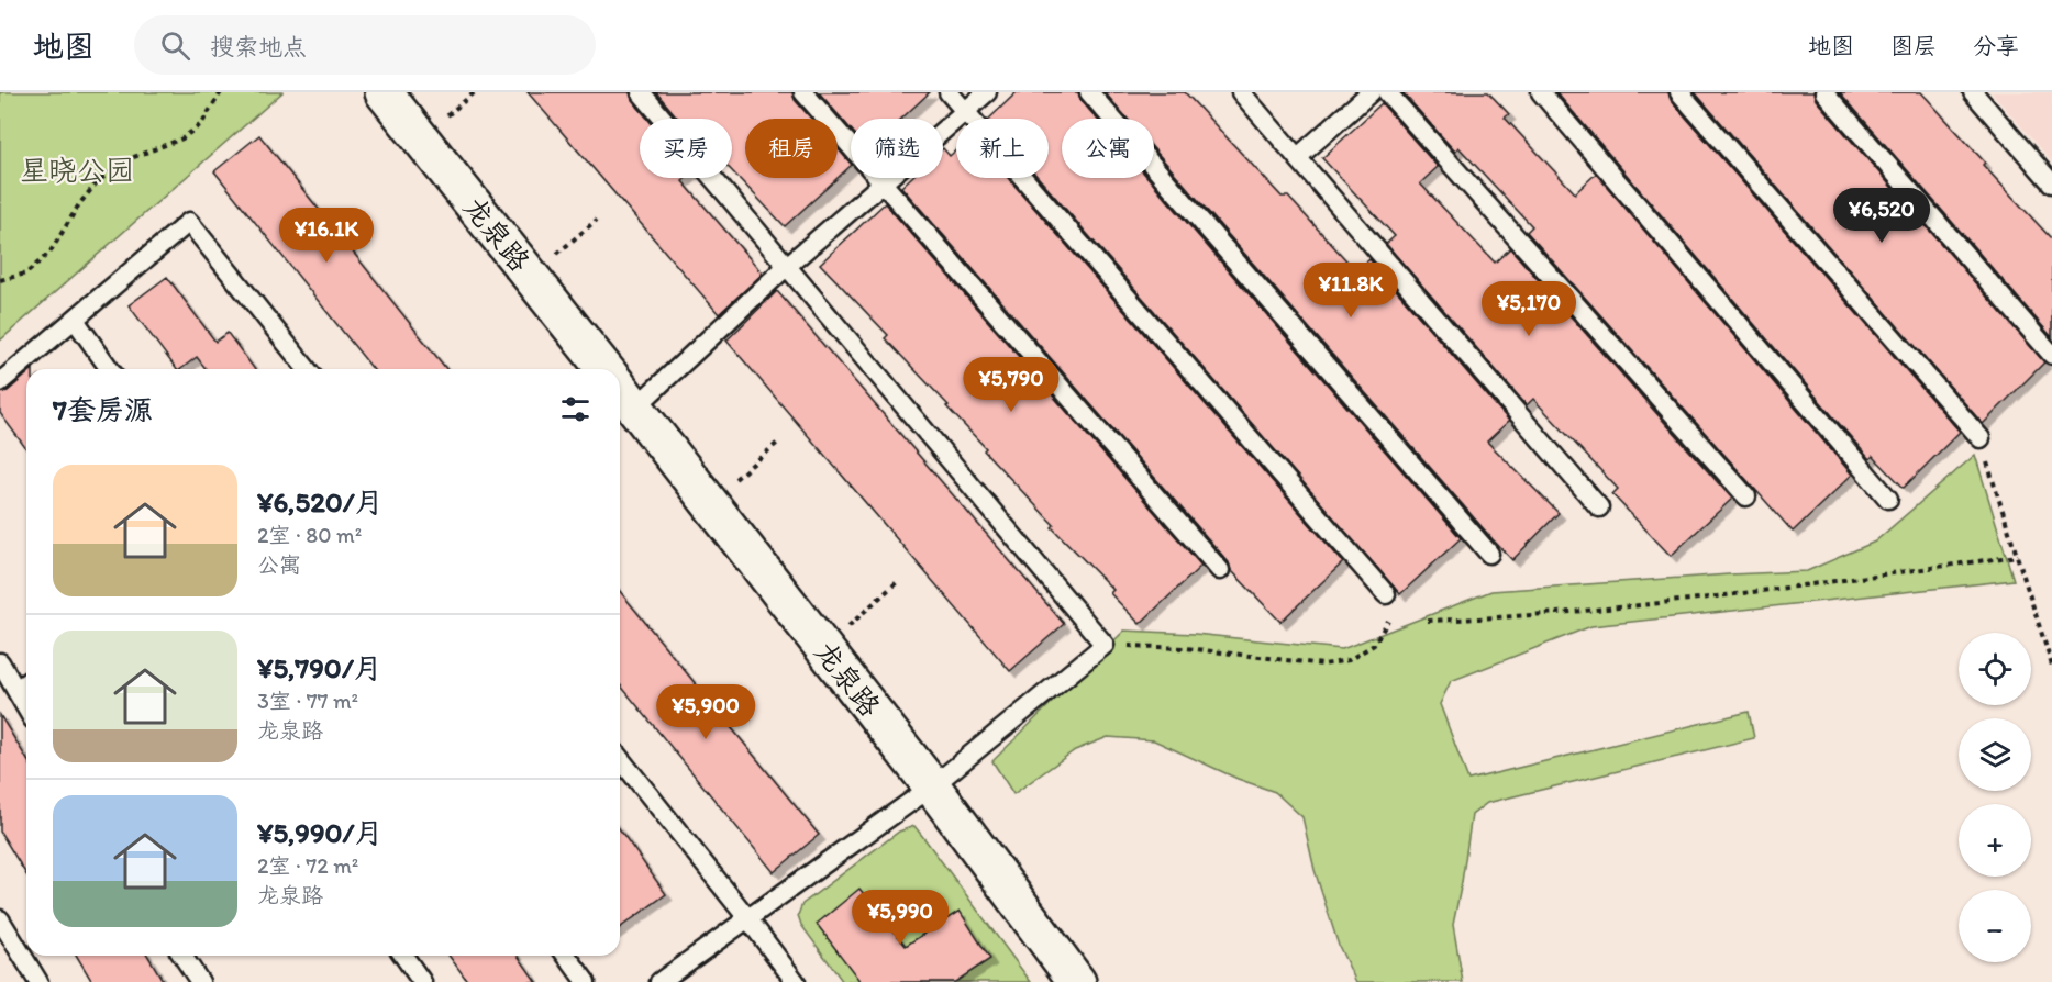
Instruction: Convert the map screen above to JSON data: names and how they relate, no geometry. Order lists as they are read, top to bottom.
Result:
{
  "streets": {
    "street": ["龙泉路"]
  },
  "parks": ["星晓公园"],
  "page": {
    "header": "地图",
    "search": "搜索地点",
    "nav": ["地图", "图层", "分享"],
    "chip": [
      "买房",
      "租房",
      "筛选",
      "新上",
      "公寓"
    ],
    "price": [
      "¥6,520",
      "¥16.1K",
      "¥11.8K",
      "¥5,170",
      "¥5,790",
      "¥5,900",
      "¥5,990"
    ],
    "heading": "7套房源",
    "list": [
      {
        "name": "¥6,520/月",
        "note": "2室 · 80 m² · 公寓"
      },
      {
        "name": "¥5,790/月",
        "note": "3室 · 77 m² · 龙泉路"
      },
      {
        "name": "¥5,990/月",
        "note": "2室 · 72 m² · 龙泉路"
      }
    ],
    "map_buttons": ["+", "−"]
  }
}
